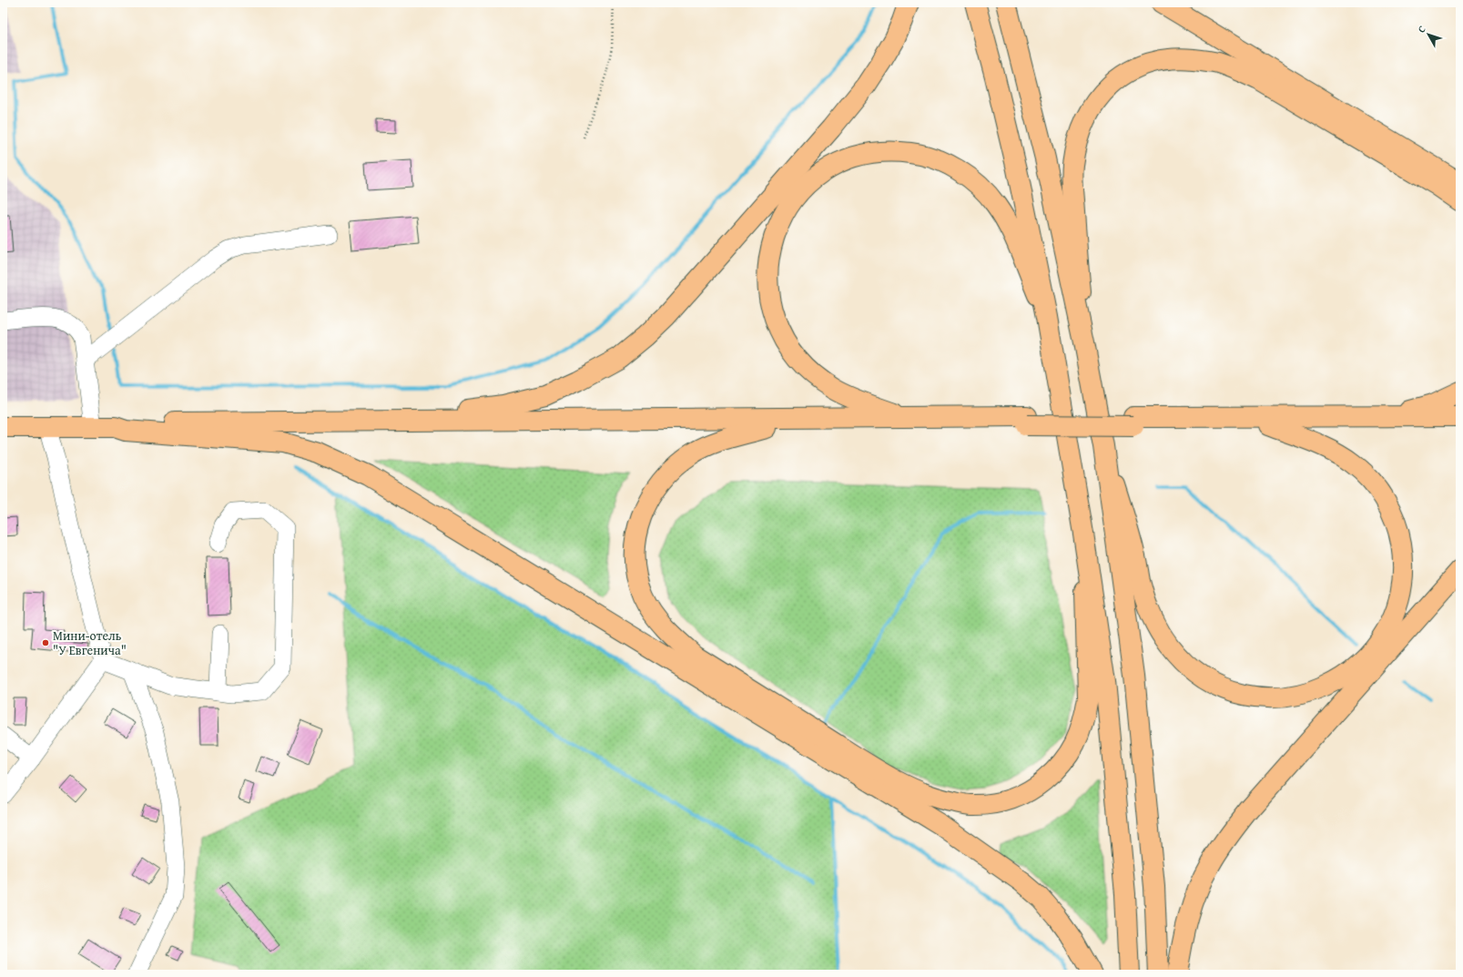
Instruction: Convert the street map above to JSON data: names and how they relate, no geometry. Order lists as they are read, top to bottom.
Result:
{
  "places": ["Мини-отель \"У Евгенича\""],
  "north": "top left"
}
